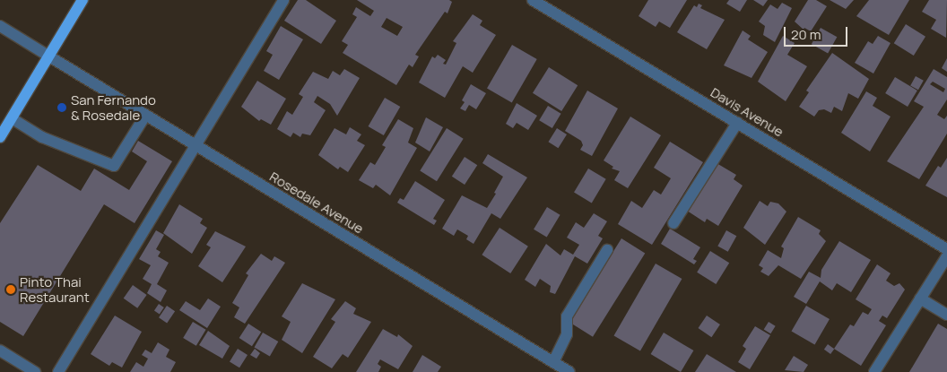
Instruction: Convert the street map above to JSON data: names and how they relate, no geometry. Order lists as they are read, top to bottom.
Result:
{
  "streets": {
    "street": ["Davis Avenue", "Rosedale Avenue"]
  },
  "places": ["San Fernando & Rosedale", "Pinto Thai Restaurant"],
  "scale_bar": "20 m"
}
